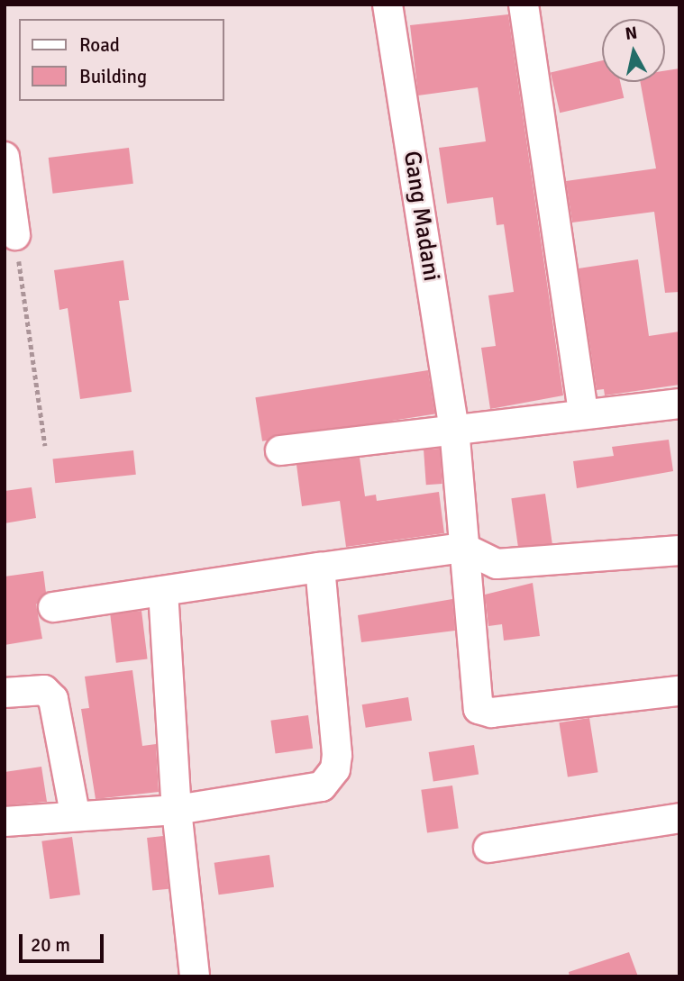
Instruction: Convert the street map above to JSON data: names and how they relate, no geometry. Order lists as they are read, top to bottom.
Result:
{
  "streets": {
    "street": ["Gang Madani"]
  },
  "legend": ["Road", "Building"],
  "scale_bar": "20 m",
  "north": "top"
}
